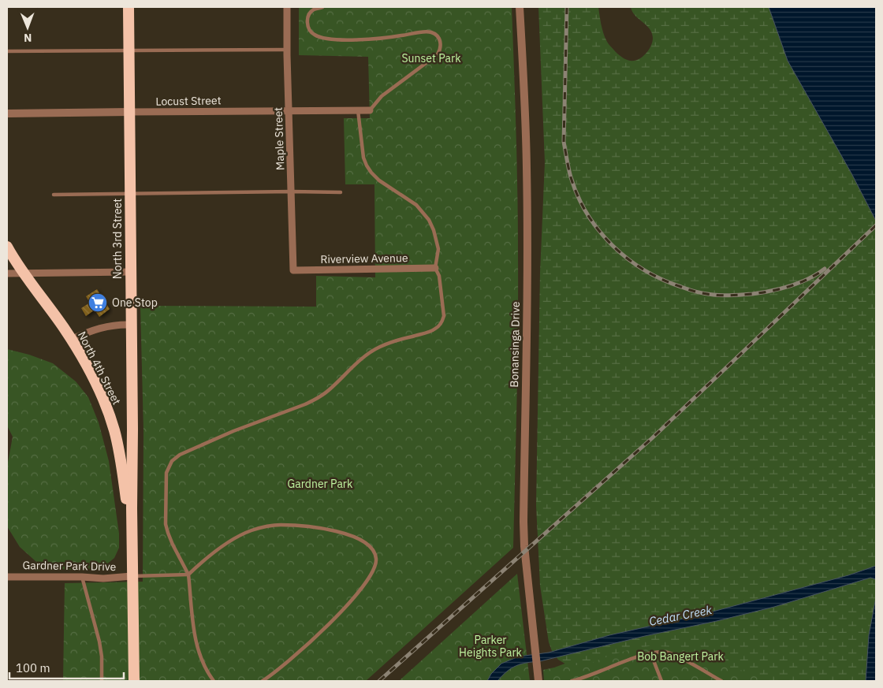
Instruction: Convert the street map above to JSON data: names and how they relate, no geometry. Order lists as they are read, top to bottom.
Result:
{
  "streets": {
    "highway": ["North 3rd Street", "North 4th Street"],
    "street": [
      "Locust Street",
      "Maple Street",
      "Riverview Avenue",
      "Bonansinga Drive",
      "Gardner Park Drive"
    ]
  },
  "crossings": [
    ["Locust Street", "Maple Street"],
    ["Locust Street", "North 3rd Street"],
    ["Maple Street", "Riverview Avenue"],
    ["North 3rd Street", "North 4th Street"]
  ],
  "water": ["Cedar Creek"],
  "parks": [
    "Sunset Park",
    "Gardner Park",
    "Parker Heights Park",
    "Bob Bangert Park"
  ],
  "places": {
    "supermarket": ["One Stop"]
  },
  "scale_bar": "100 m",
  "north": "bottom"
}
